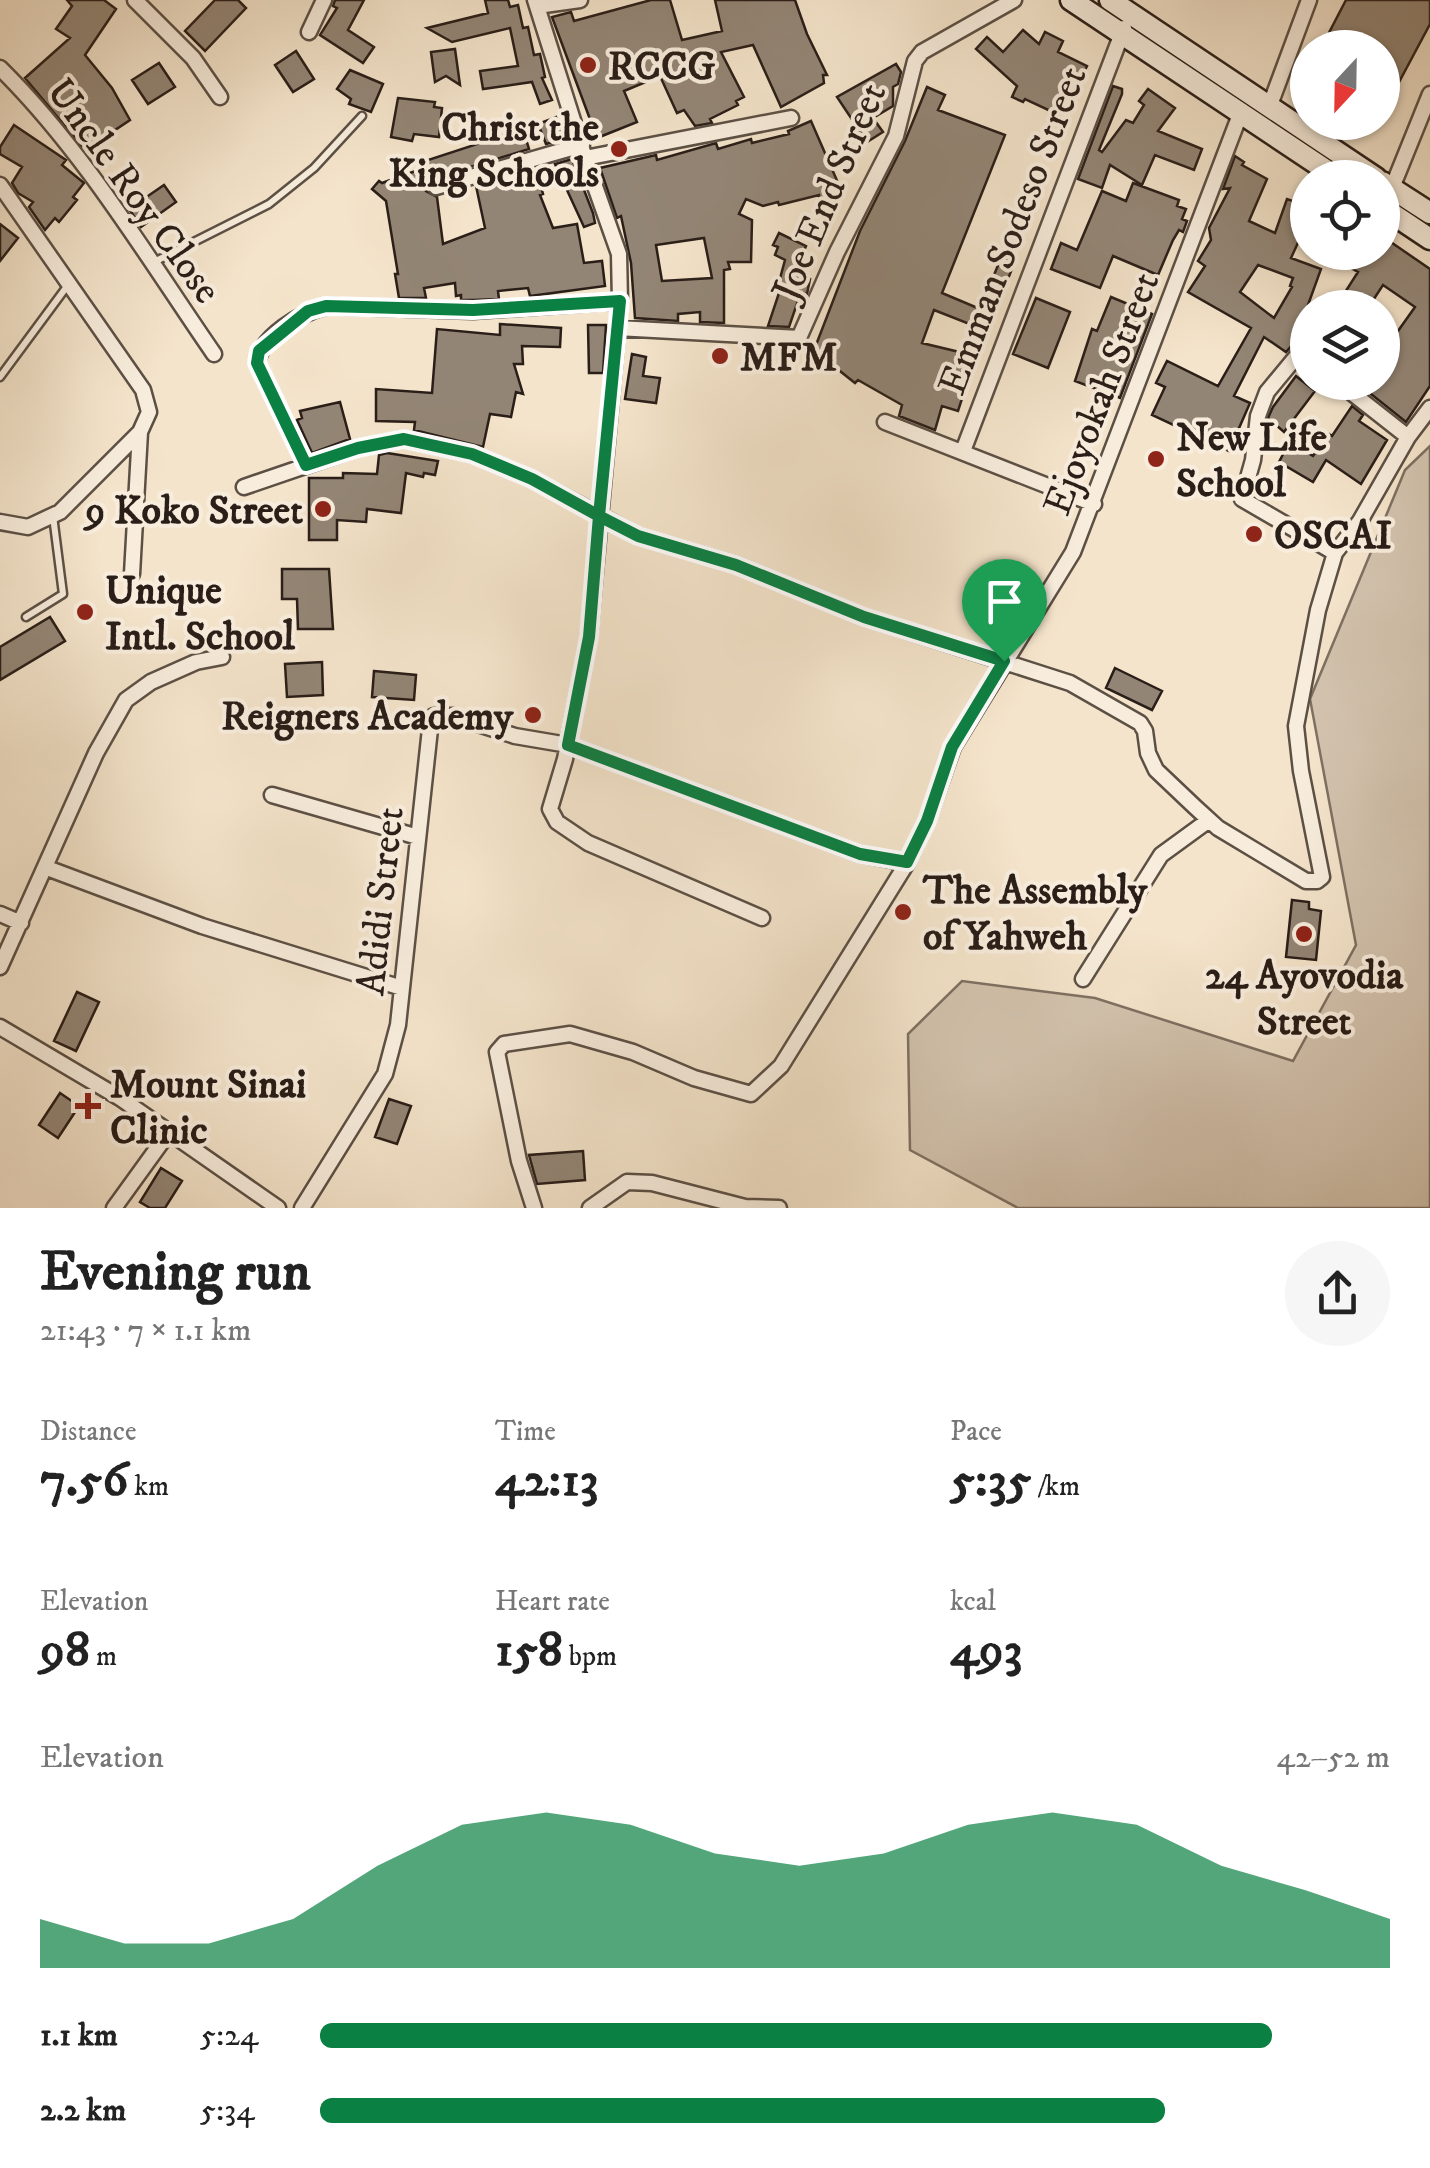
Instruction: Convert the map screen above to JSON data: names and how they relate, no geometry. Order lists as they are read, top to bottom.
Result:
{
  "streets": {
    "street": [
      "Uncle Roy Close",
      "Joe End Street",
      "Emman Sodeso Street",
      "Ejoyokah Street",
      "Adidi Street"
    ]
  },
  "places": {
    "other": [
      "RCCG",
      "Christ the King Schools",
      "MFM",
      "New Life School",
      "9 Koko Street",
      "OSCAI",
      "Unique Intl. School",
      "Reigners Academy",
      "The Assembly of Yahweh",
      "24 Ayovodia Street"
    ],
    "health": ["Mount Sinai Clinic"]
  },
  "north": "bottom",
  "page": {
    "heading": ["Evening run", "21:43 · 7 × 1.1 km"],
    "stats": [
      ["Distance", "7.56 km"],
      ["Time", "42:13"],
      ["Pace", "5:35 /km"],
      ["Elevation", "98 m"],
      ["Heart rate", "158 bpm"],
      ["kcal", "493"]
    ],
    "chart": ["Elevation", "42–52 m"],
    "list": [
      {
        "name": "1.1 km",
        "note": "5:24"
      },
      {
        "name": "2.2 km",
        "note": "5:34"
      }
    ]
  }
}
